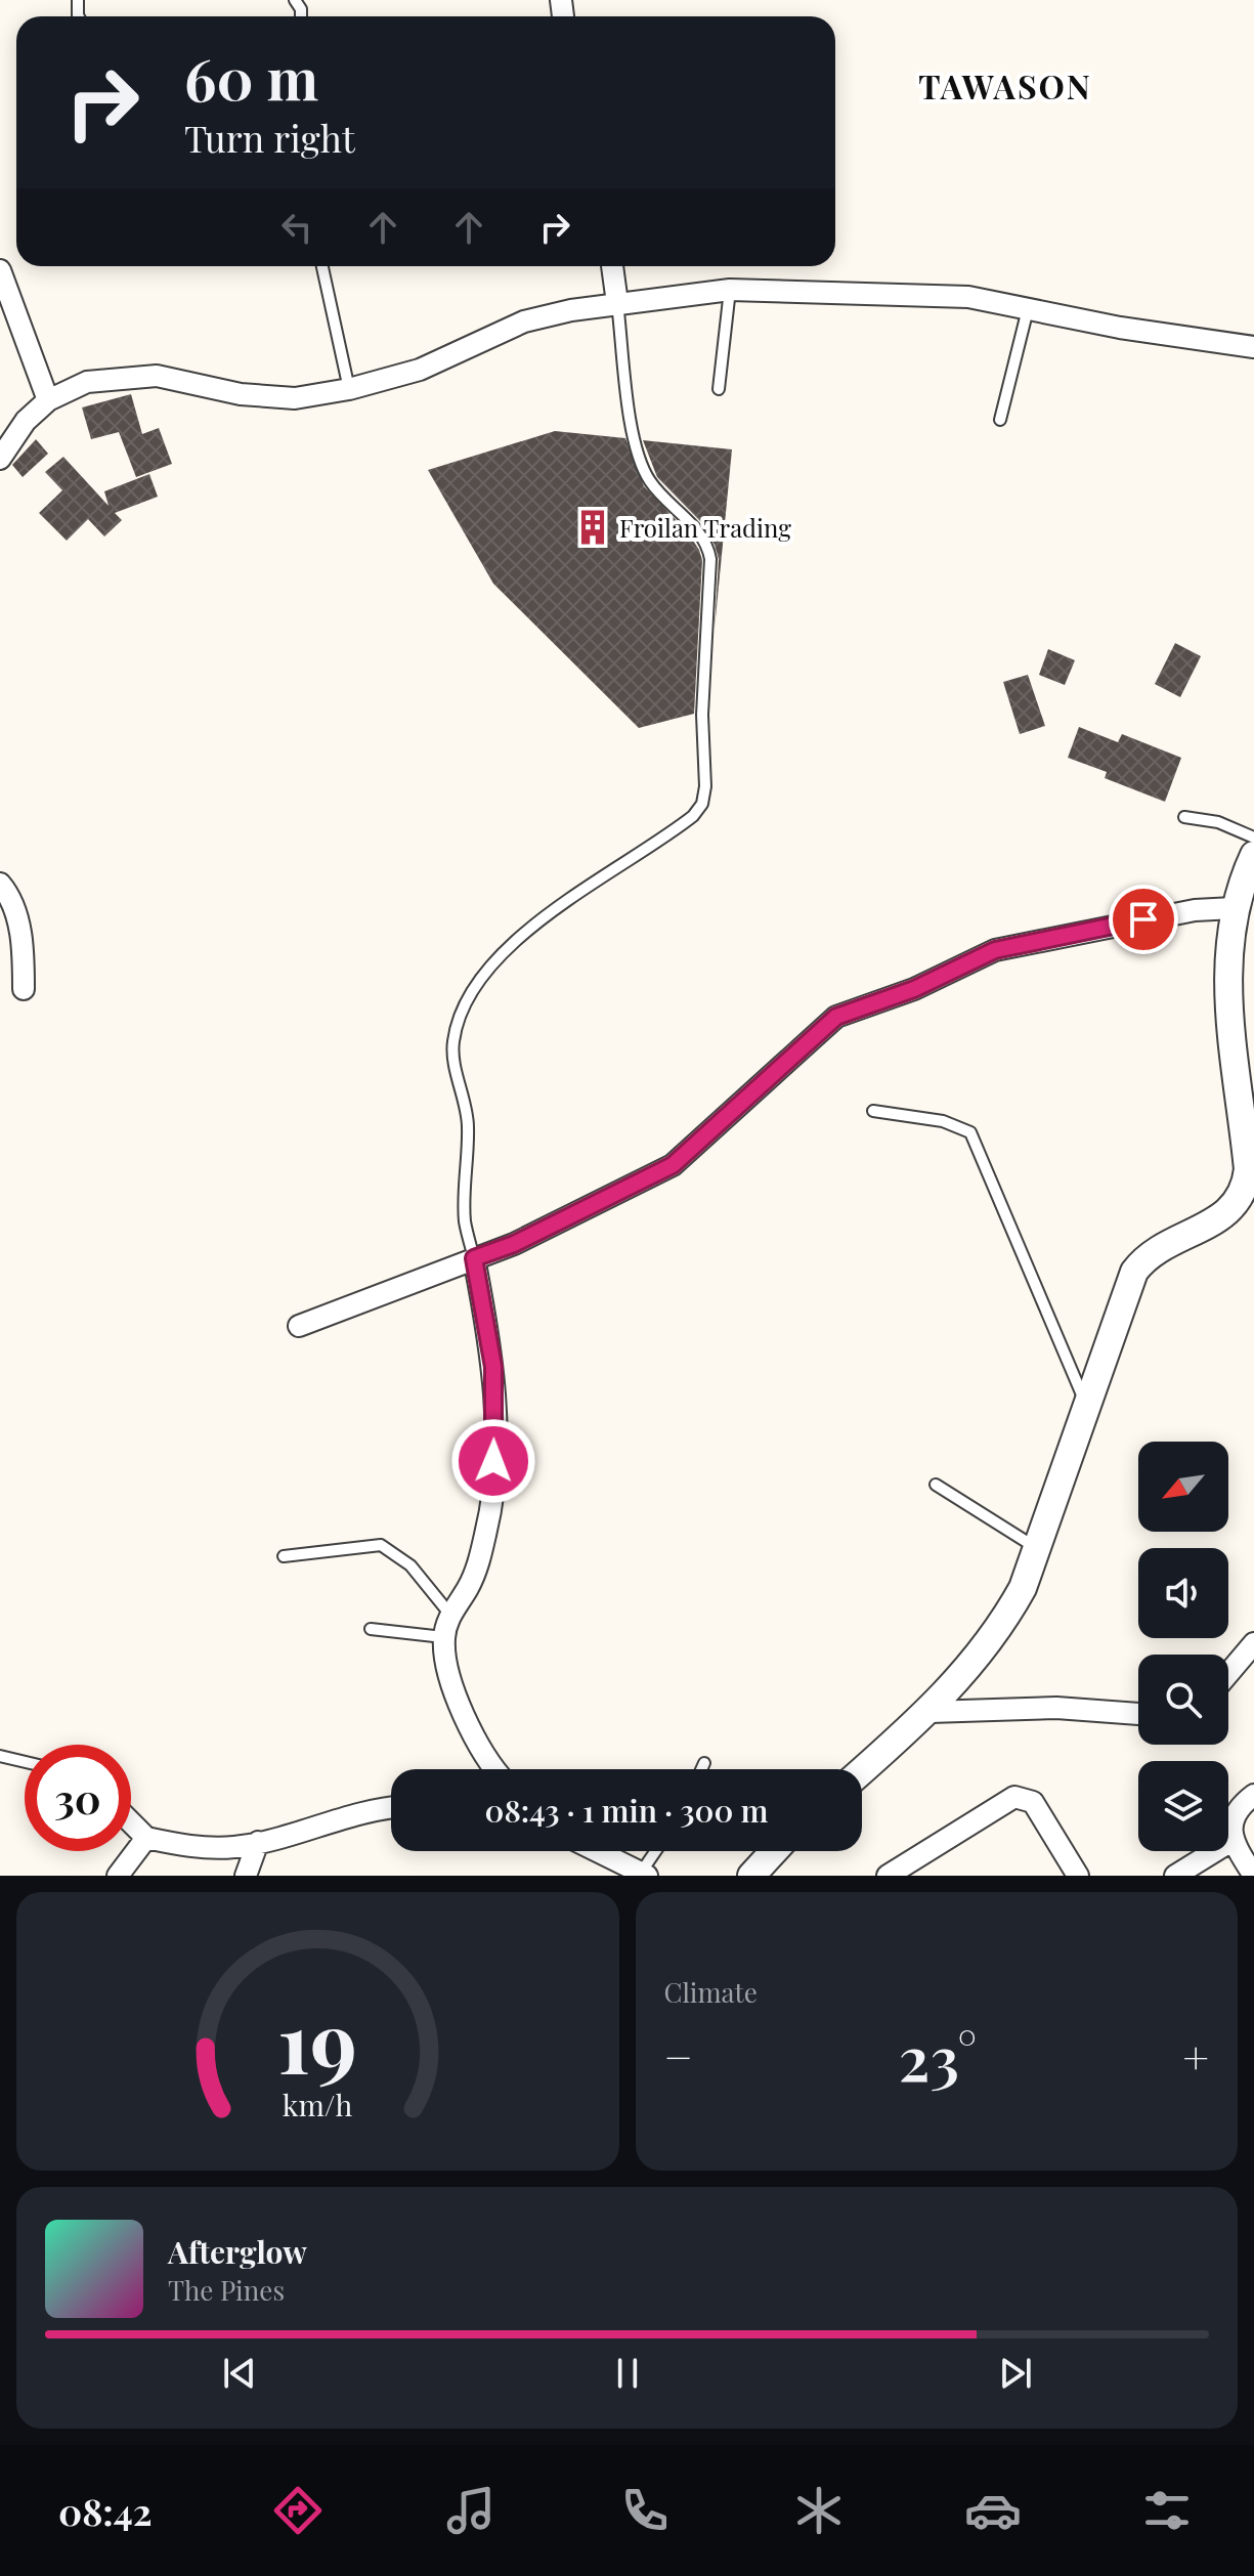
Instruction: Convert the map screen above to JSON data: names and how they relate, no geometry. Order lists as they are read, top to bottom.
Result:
{
  "districts": ["TAWASON"],
  "places": {
    "building": ["Froilan Trading"]
  },
  "north": "bottom left",
  "page": {
    "turn": ["60 m", "Turn right"],
    "limit": "30",
    "trip": "08:43 · 1 min · 300 m",
    "tile": "Climate",
    "heat": ["−", "23°", "+"],
    "song": ["Afterglow", "The Pines"],
    "tabs": "08:42",
    "gauge": ["19", "km/h"]
  }
}
